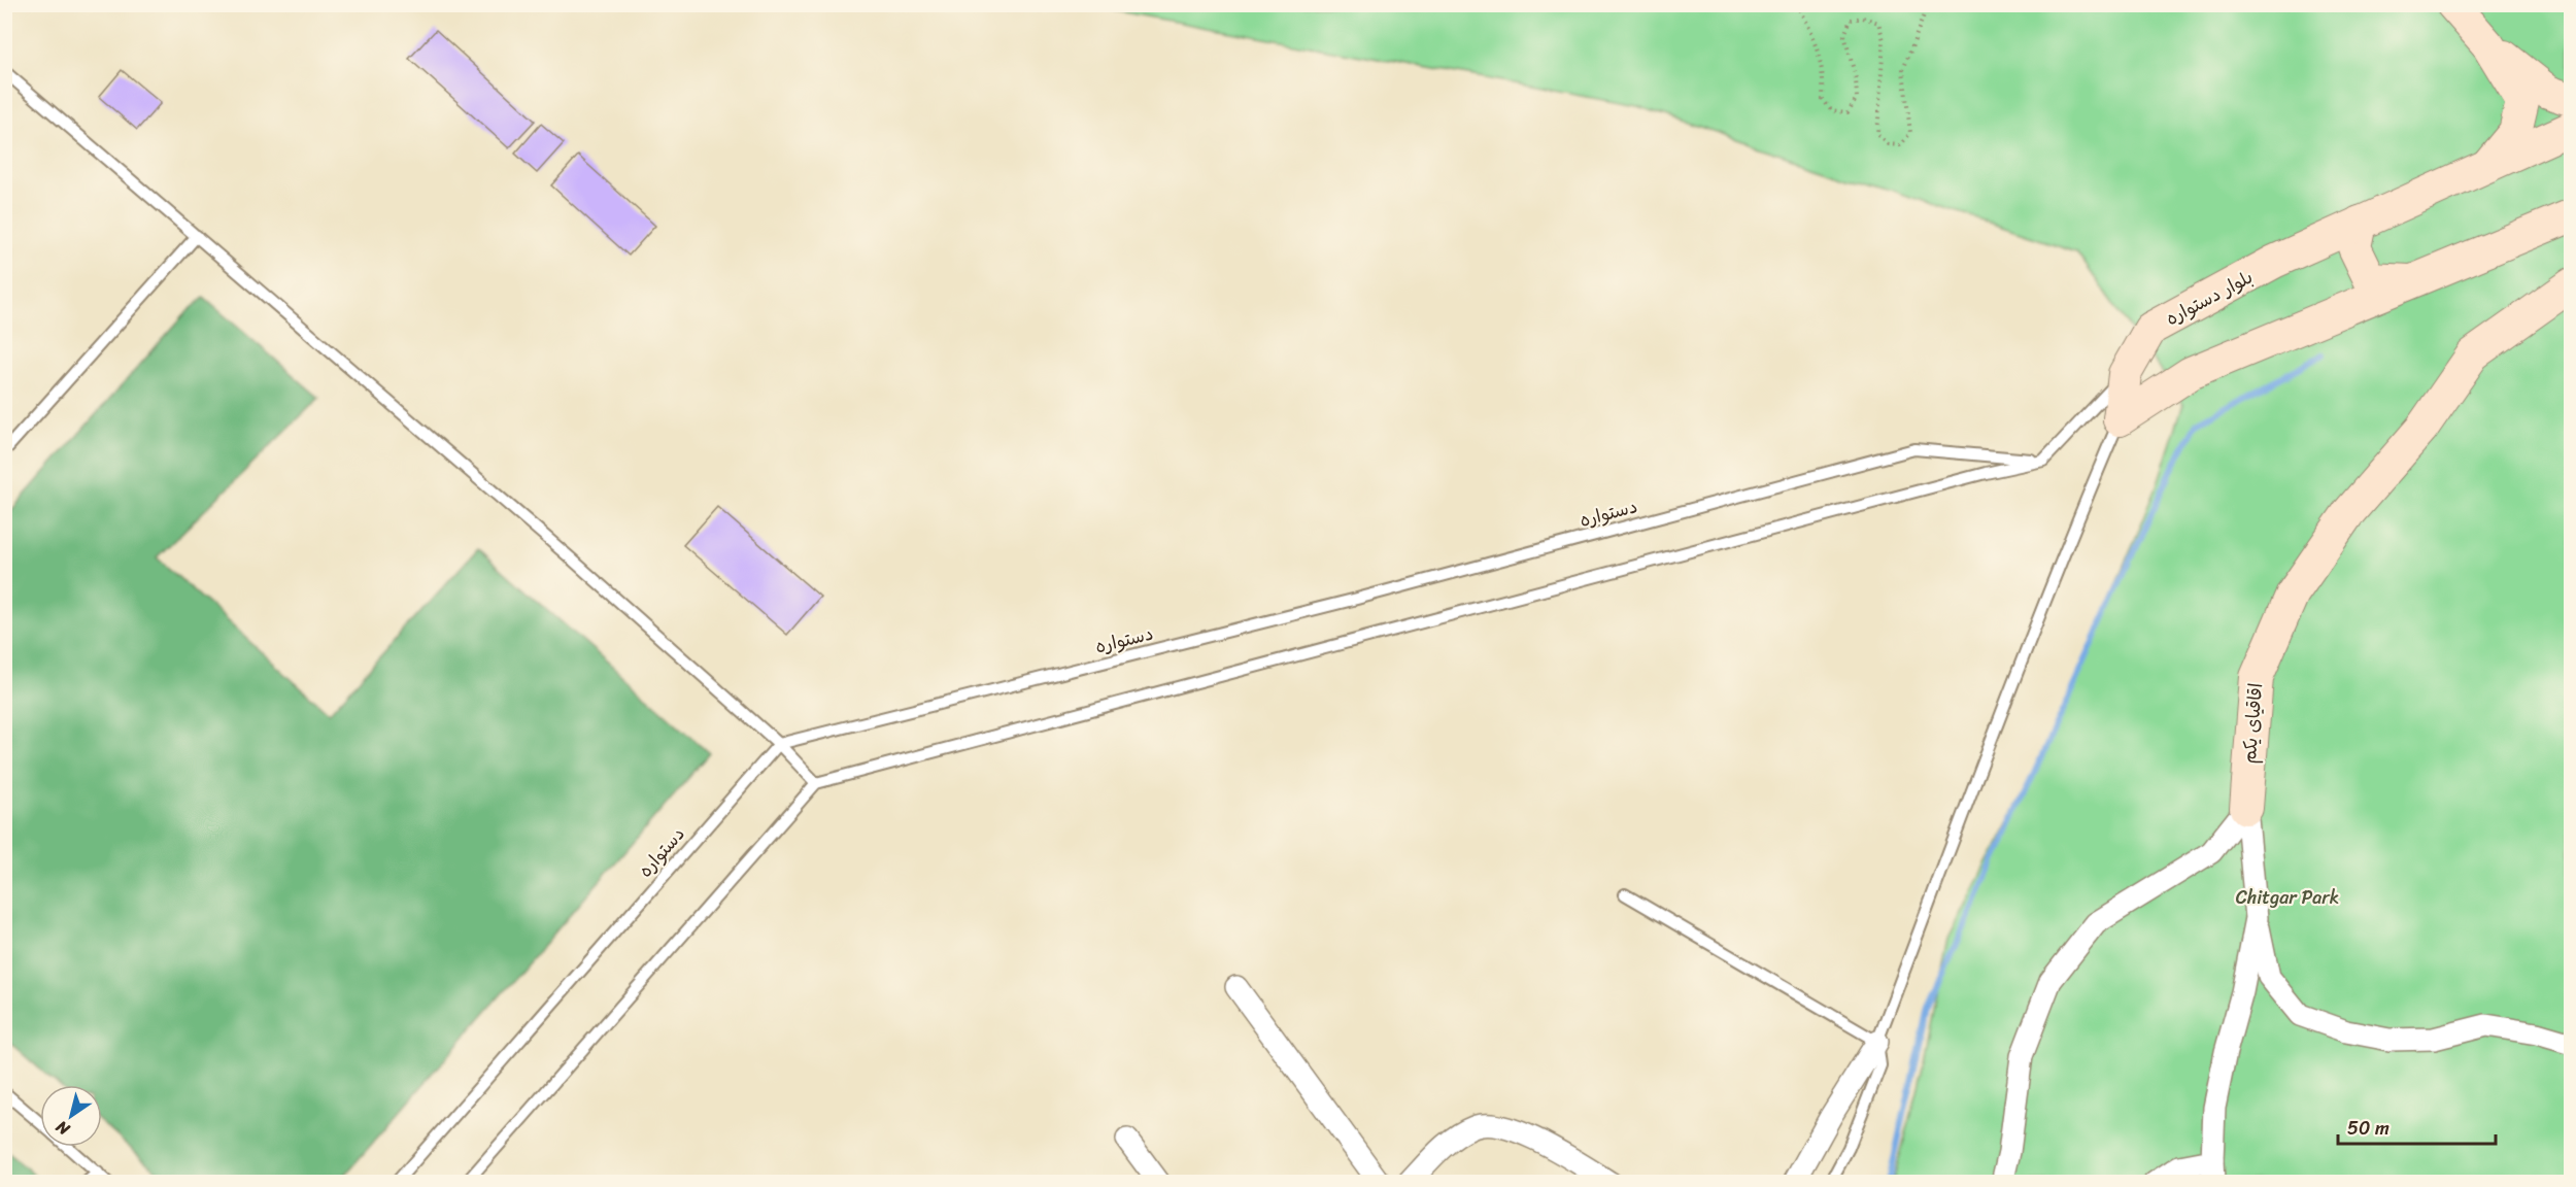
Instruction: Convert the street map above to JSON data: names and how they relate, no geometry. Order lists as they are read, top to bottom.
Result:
{
  "streets": {
    "main road": ["بلوار دستواره", "اقاقیای یکم"],
    "lane": ["دستواره"]
  },
  "parks": ["Chitgar Park"],
  "scale_bar": "50 m",
  "north": "bottom left"
}
